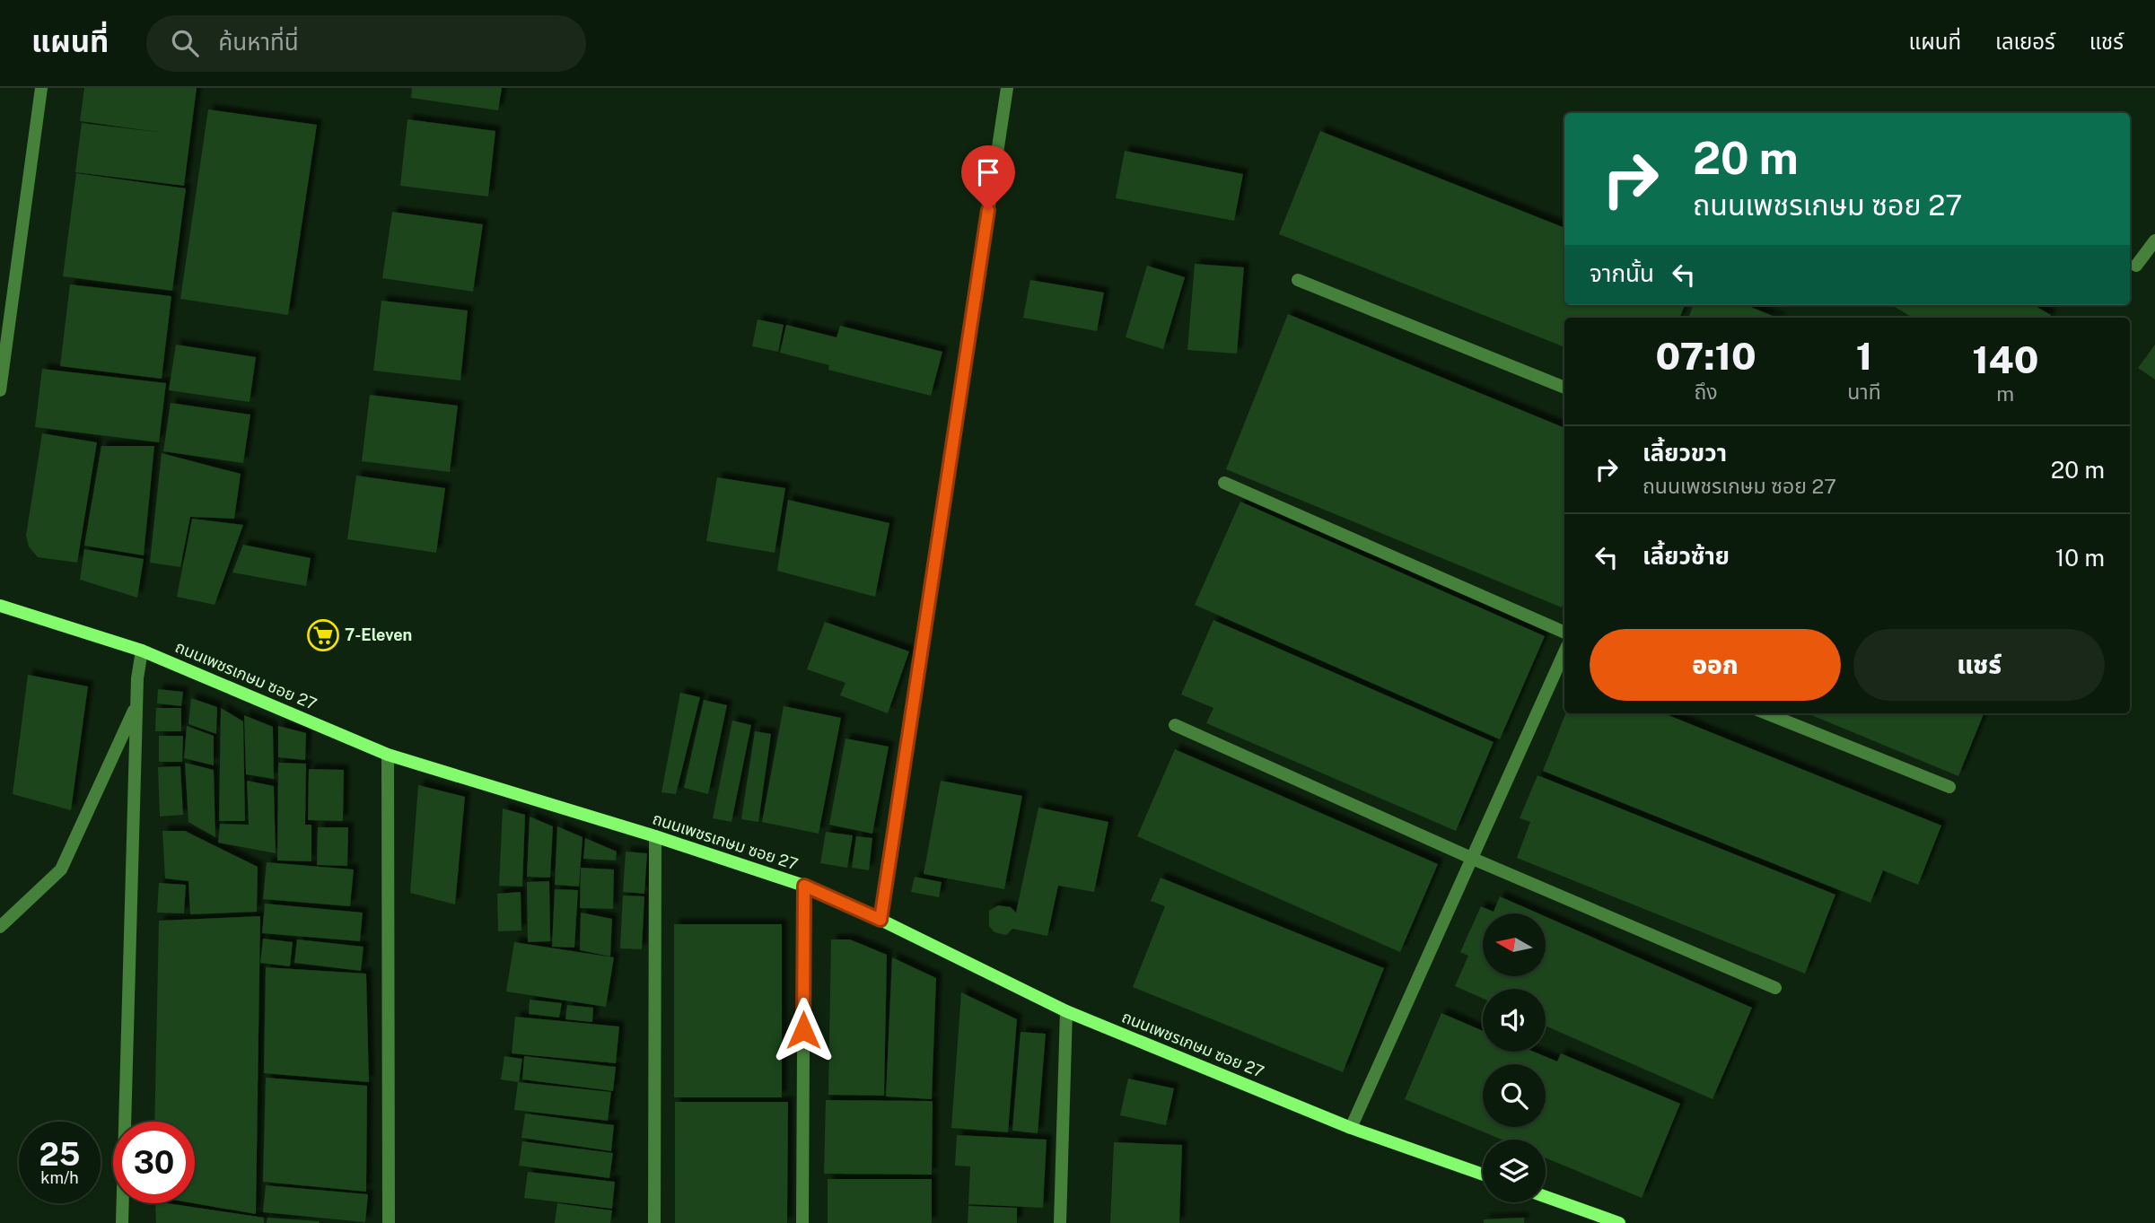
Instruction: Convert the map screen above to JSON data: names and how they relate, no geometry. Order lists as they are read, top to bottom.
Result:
{
  "streets": {
    "street": ["ถนนเพชรเกษม ซอย 27"]
  },
  "places": {
    "supermarket": ["7-Eleven"]
  },
  "north": "left",
  "page": {
    "header": "แผนที่",
    "search": "ค้นหาที่นี่",
    "nav": ["แผนที่", "เลเยอร์", "แชร์"],
    "turn": ["20 m", "ถนนเพชรเกษม ซอย 27"],
    "then": "จากนั้น",
    "eta": [
      "07:10",
      "ถึง",
      "1",
      "นาที",
      "140",
      "m"
    ],
    "list": [
      {
        "name": "เลี้ยวขวา",
        "note": "ถนนเพชรเกษม ซอย 27",
        "value": "20 m"
      },
      {
        "name": "เลี้ยวซ้าย",
        "value": "10 m"
      }
    ],
    "buttons": ["ออก", "แชร์"],
    "speed": "25 km/h",
    "limit": "30"
  }
}
